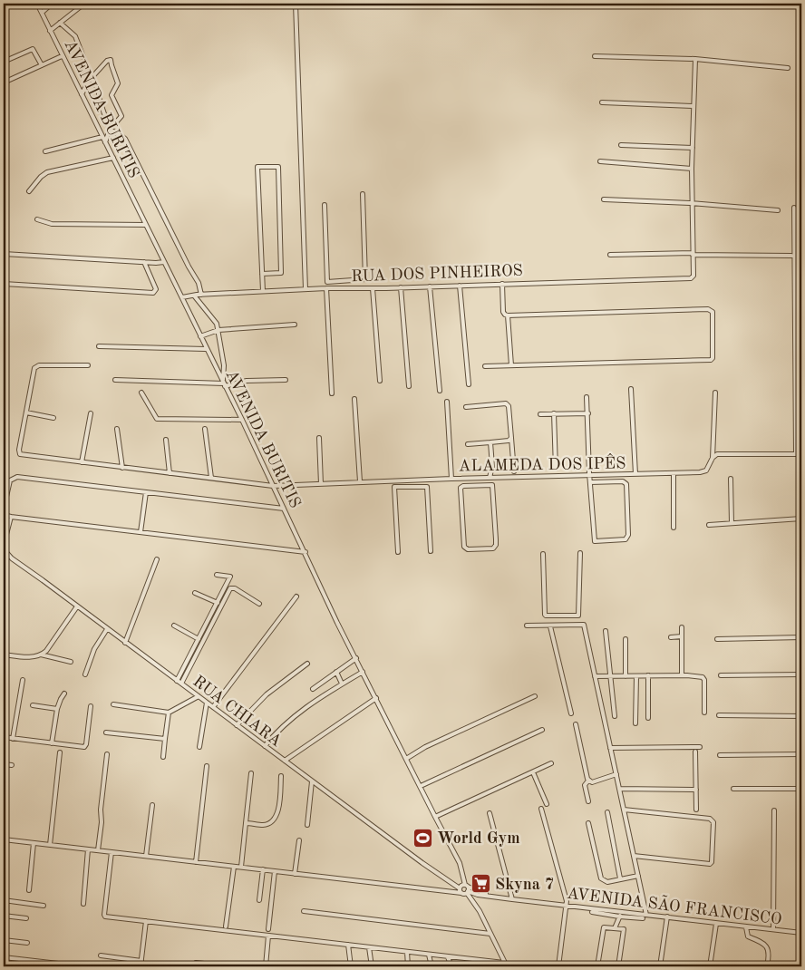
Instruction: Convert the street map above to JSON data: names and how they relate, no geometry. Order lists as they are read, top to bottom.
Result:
{
  "streets": {
    "street": [
      "AVENIDA BURITIS",
      "RUA DOS PINHEIROS",
      "ALAMEDA DOS IPÊS",
      "RUA CHIARA",
      "AVENIDA SÃO FRANCISCO"
    ]
  },
  "crossings": [
    ["AVENIDA BURITIS", "RUA DOS PINHEIROS"],
    ["AVENIDA BURITIS", "ALAMEDA DOS IPÊS"],
    ["AVENIDA BURITIS", "AVENIDA SÃO FRANCISCO"],
    ["RUA CHIARA", "AVENIDA SÃO FRANCISCO"]
  ],
  "places": {
    "sports": ["World Gym"],
    "supermarket": ["Skyna 7"]
  }
}
